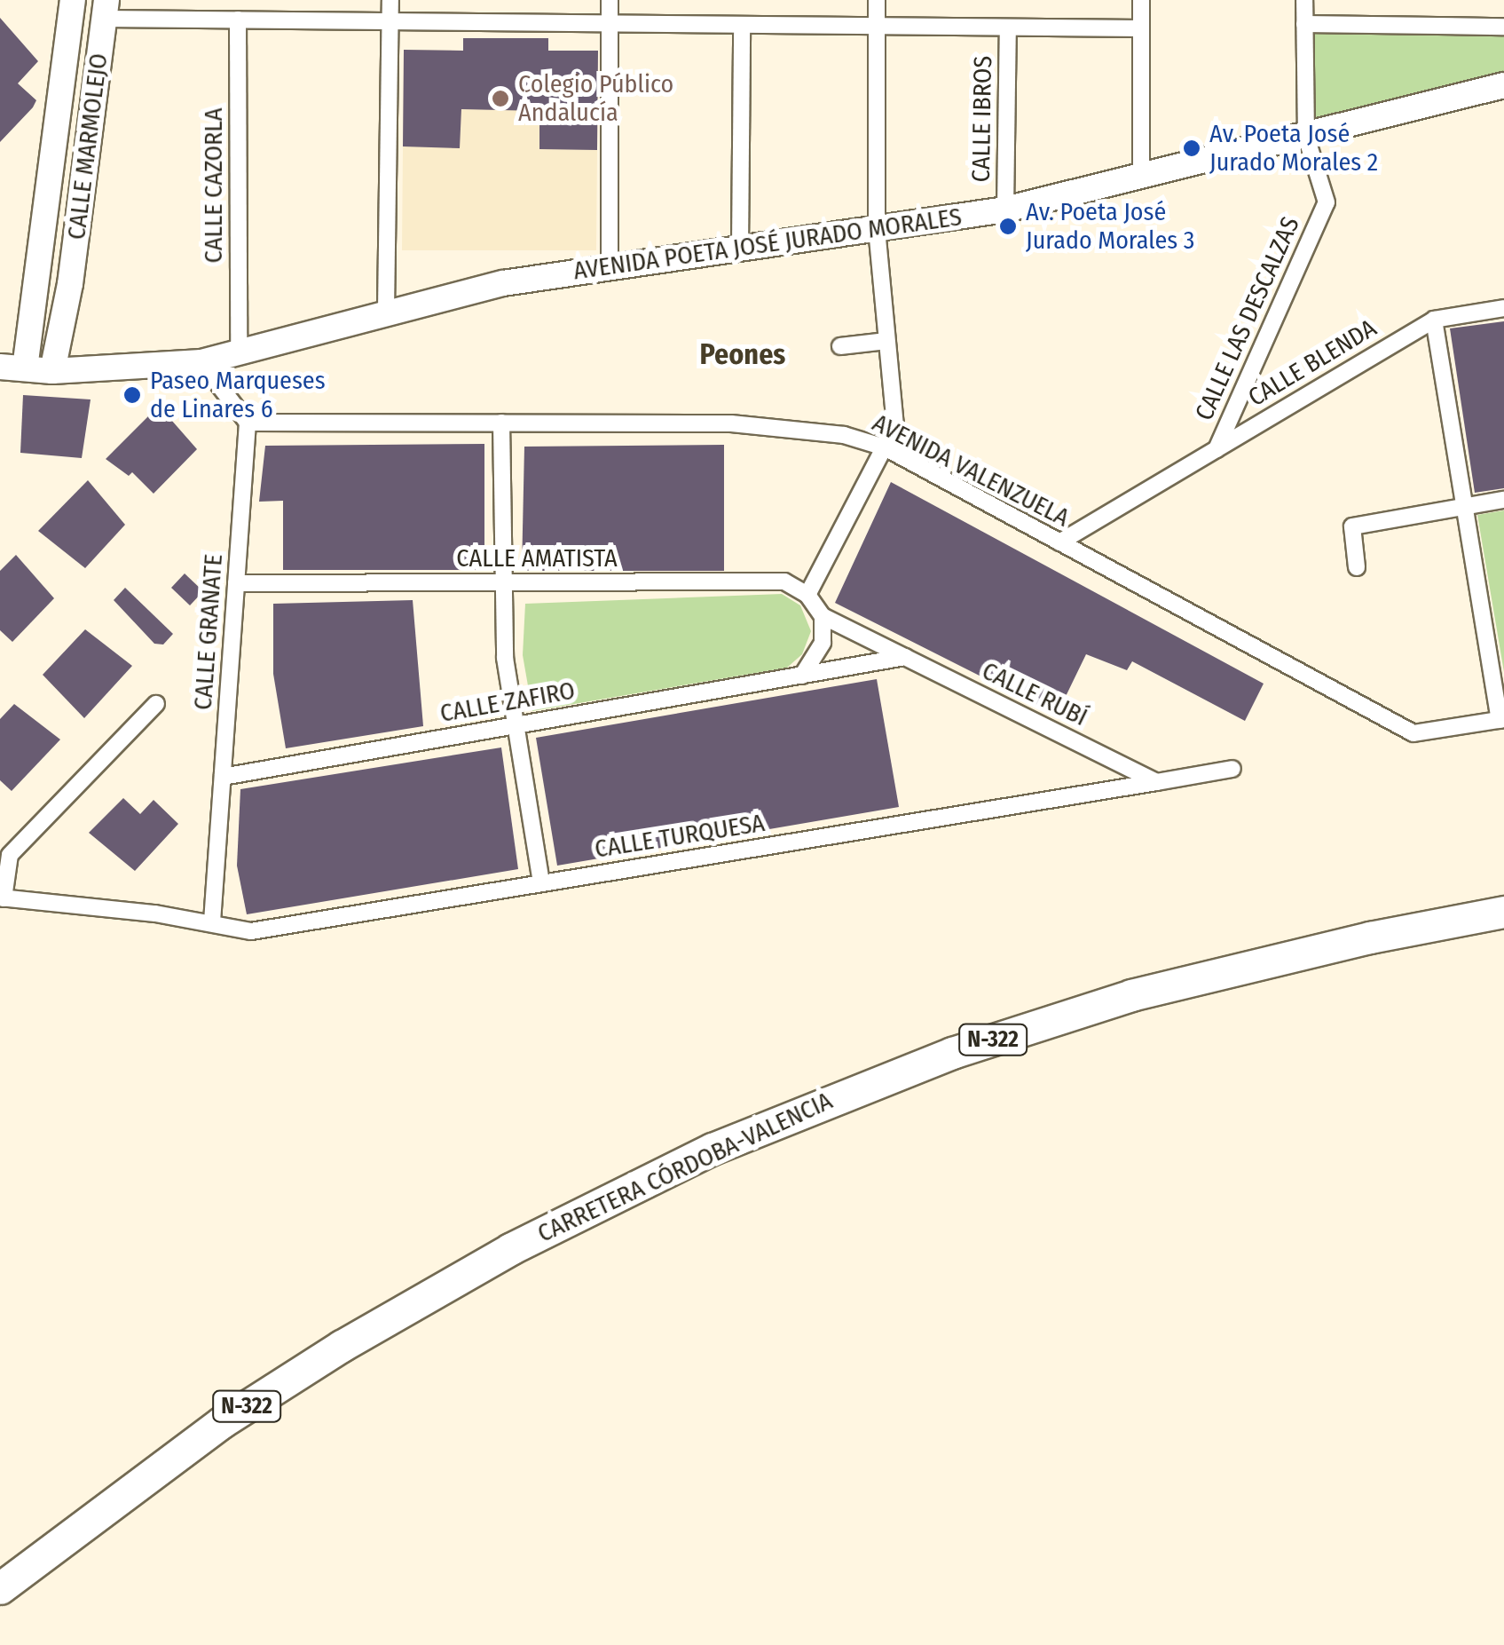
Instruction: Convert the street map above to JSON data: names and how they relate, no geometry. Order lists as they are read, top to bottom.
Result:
{
  "streets": {
    "highway": ["N-322", "CARRETERA CÓRDOBA-VALENCIA"],
    "main road": ["CALLE MARMOLEJO", "AVENIDA POETA JOSÉ JURADO MORALES"],
    "street": [
      "CALLE IBROS",
      "CALLE CAZORLA",
      "CALLE LAS DESCALZAS",
      "CALLE BLENDA",
      "AVENIDA VALENZUELA",
      "CALLE AMATISTA",
      "CALLE GRANATE",
      "CALLE RUBÍ",
      "CALLE ZAFIRO",
      "CALLE TURQUESA"
    ]
  },
  "crossings": [
    ["CALLE IBROS", "AVENIDA POETA JOSÉ JURADO MORALES"],
    ["CALLE MARMOLEJO", "AVENIDA POETA JOSÉ JURADO MORALES"],
    ["CALLE CAZORLA", "AVENIDA POETA JOSÉ JURADO MORALES"],
    ["AVENIDA POETA JOSÉ JURADO MORALES", "CALLE LAS DESCALZAS"],
    ["CALLE LAS DESCALZAS", "CALLE BLENDA"],
    ["CALLE LAS DESCALZAS", "AVENIDA VALENZUELA"],
    ["AVENIDA VALENZUELA", "CALLE GRANATE"],
    ["CALLE AMATISTA", "CALLE GRANATE"],
    ["CALLE GRANATE", "CALLE ZAFIRO"],
    ["CALLE GRANATE", "CALLE TURQUESA"],
    ["CALLE RUBÍ", "CALLE ZAFIRO"],
    ["CALLE RUBÍ", "CALLE TURQUESA"]
  ],
  "districts": ["Peones"],
  "places": [
    "Colegio Público Andalucía",
    "Av. Poeta José Jurado Morales 2",
    "Av. Poeta José Jurado Morales 3",
    "Paseo Marqueses de Linares 6"
  ]
}
